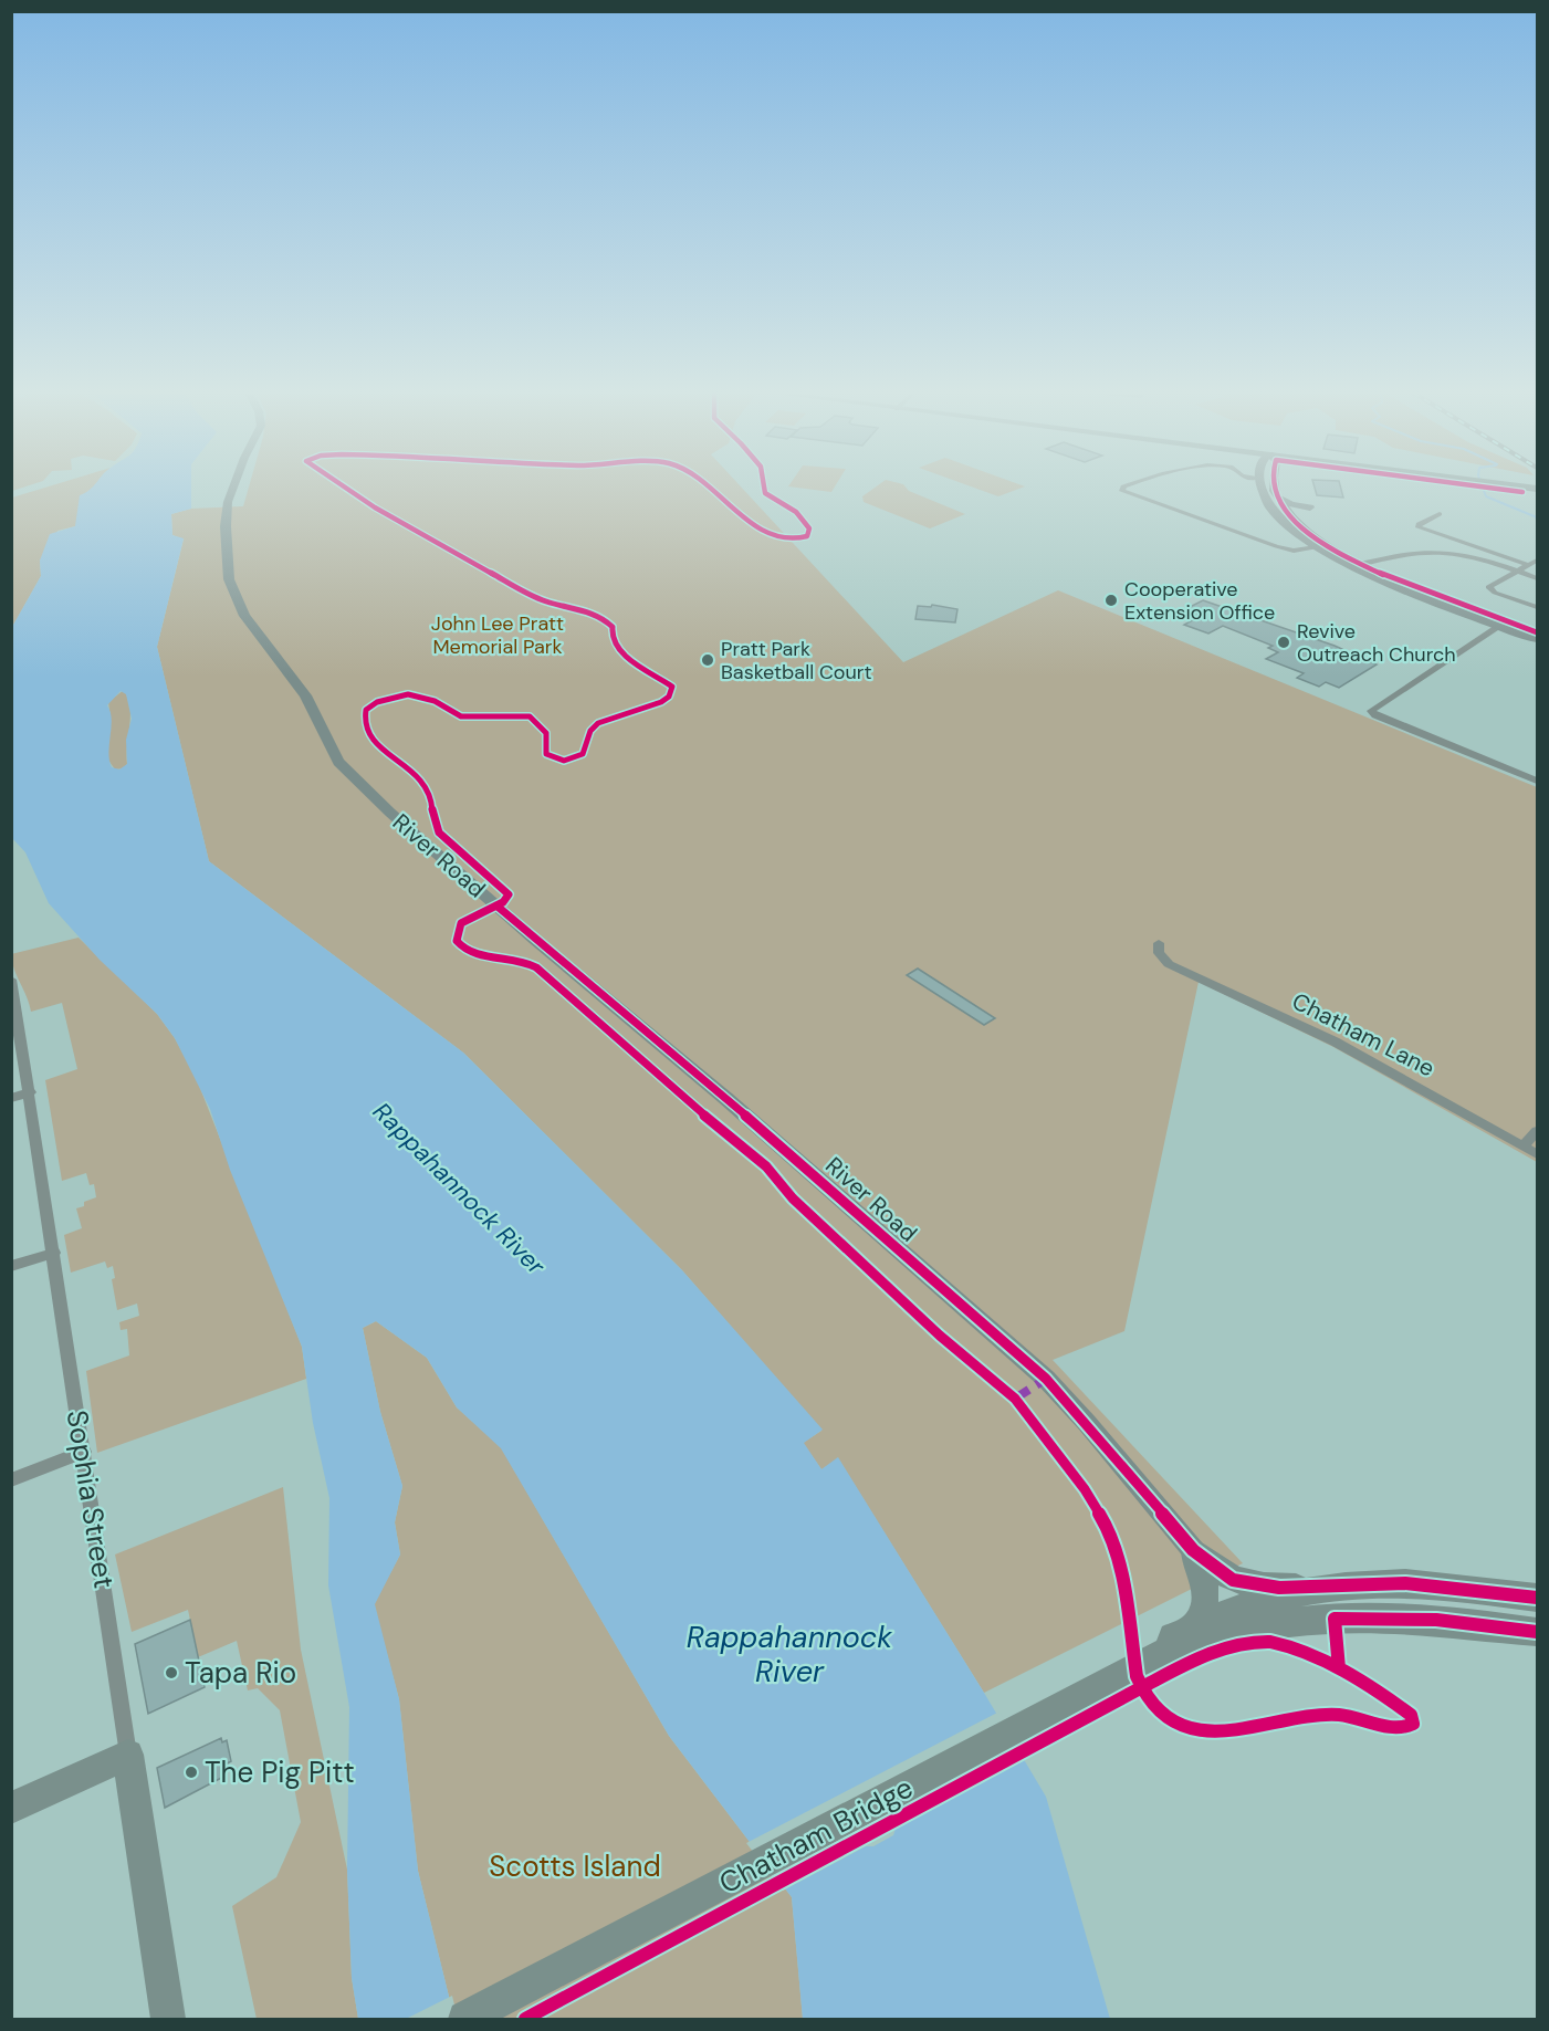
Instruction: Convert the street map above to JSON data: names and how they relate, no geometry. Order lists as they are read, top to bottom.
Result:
{
  "streets": {
    "main road": ["Sophia Street", "Chatham Bridge"],
    "street": ["River Road", "Chatham Lane"]
  },
  "water": ["Rappahannock River"],
  "parks": ["John Lee Pratt Memorial Park", "Scotts Island"],
  "places": [
    "Cooperative Extension Office",
    "Revive Outreach Church",
    "Pratt Park Basketball Court",
    "Tapa Rio",
    "The Pig Pitt"
  ]
}
